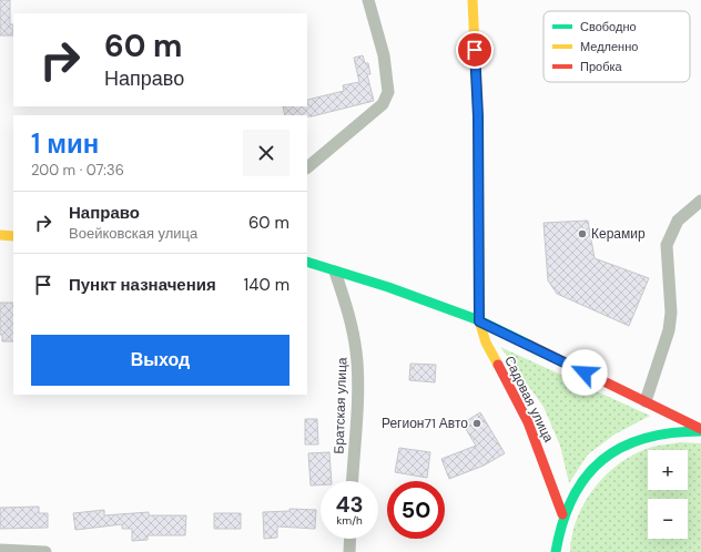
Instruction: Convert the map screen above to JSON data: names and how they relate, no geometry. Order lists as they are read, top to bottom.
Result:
{
  "streets": {
    "main road": ["Садовая улица"],
    "street": ["Братская улица"]
  },
  "crossings": [
    ["Садовая улица", "Братская улица"]
  ],
  "places": ["Керамир", "Регион71 Авто"],
  "legend": ["Свободно", "Медленно", "Пробка"],
  "page": {
    "turn": ["60 m", "Направо"],
    "heading": ["1 мин", "200 m · 07:36"],
    "list": [
      {
        "name": "Направо",
        "note": "Воейковская улица",
        "value": "60 m"
      },
      {
        "name": "Пункт назначения",
        "value": "140 m"
      }
    ],
    "buttons": "Выход",
    "map_buttons": ["+", "−"],
    "speed": "43 km/h",
    "limit": "50"
  }
}
